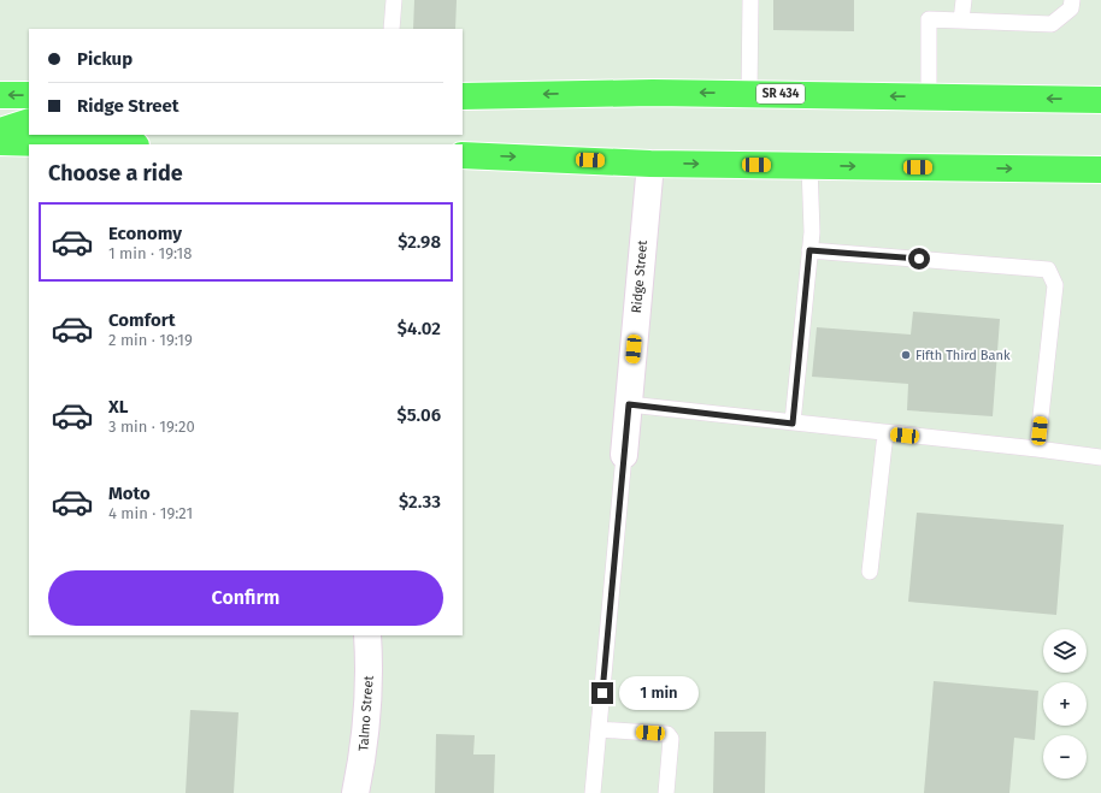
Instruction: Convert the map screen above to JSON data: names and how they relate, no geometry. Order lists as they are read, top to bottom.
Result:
{
  "streets": {
    "main road": ["SR 434"],
    "street": ["Ridge Street", "Talmo Street"]
  },
  "places": ["Fifth Third Bank"],
  "page": {
    "banner": ["Pickup", "Ridge Street"],
    "heading": "Choose a ride",
    "list": [
      {
        "name": "Economy",
        "note": "1 min · 19:18",
        "value": "$2.98"
      },
      {
        "name": "Comfort",
        "note": "2 min · 19:19",
        "value": "$4.02"
      },
      {
        "name": "XL",
        "note": "3 min · 19:20",
        "value": "$5.06"
      },
      {
        "name": "Moto",
        "note": "4 min · 19:21",
        "value": "$2.33"
      }
    ],
    "buttons": "Confirm",
    "map_buttons": ["+", "−"],
    "bubble": "1 min"
  }
}
